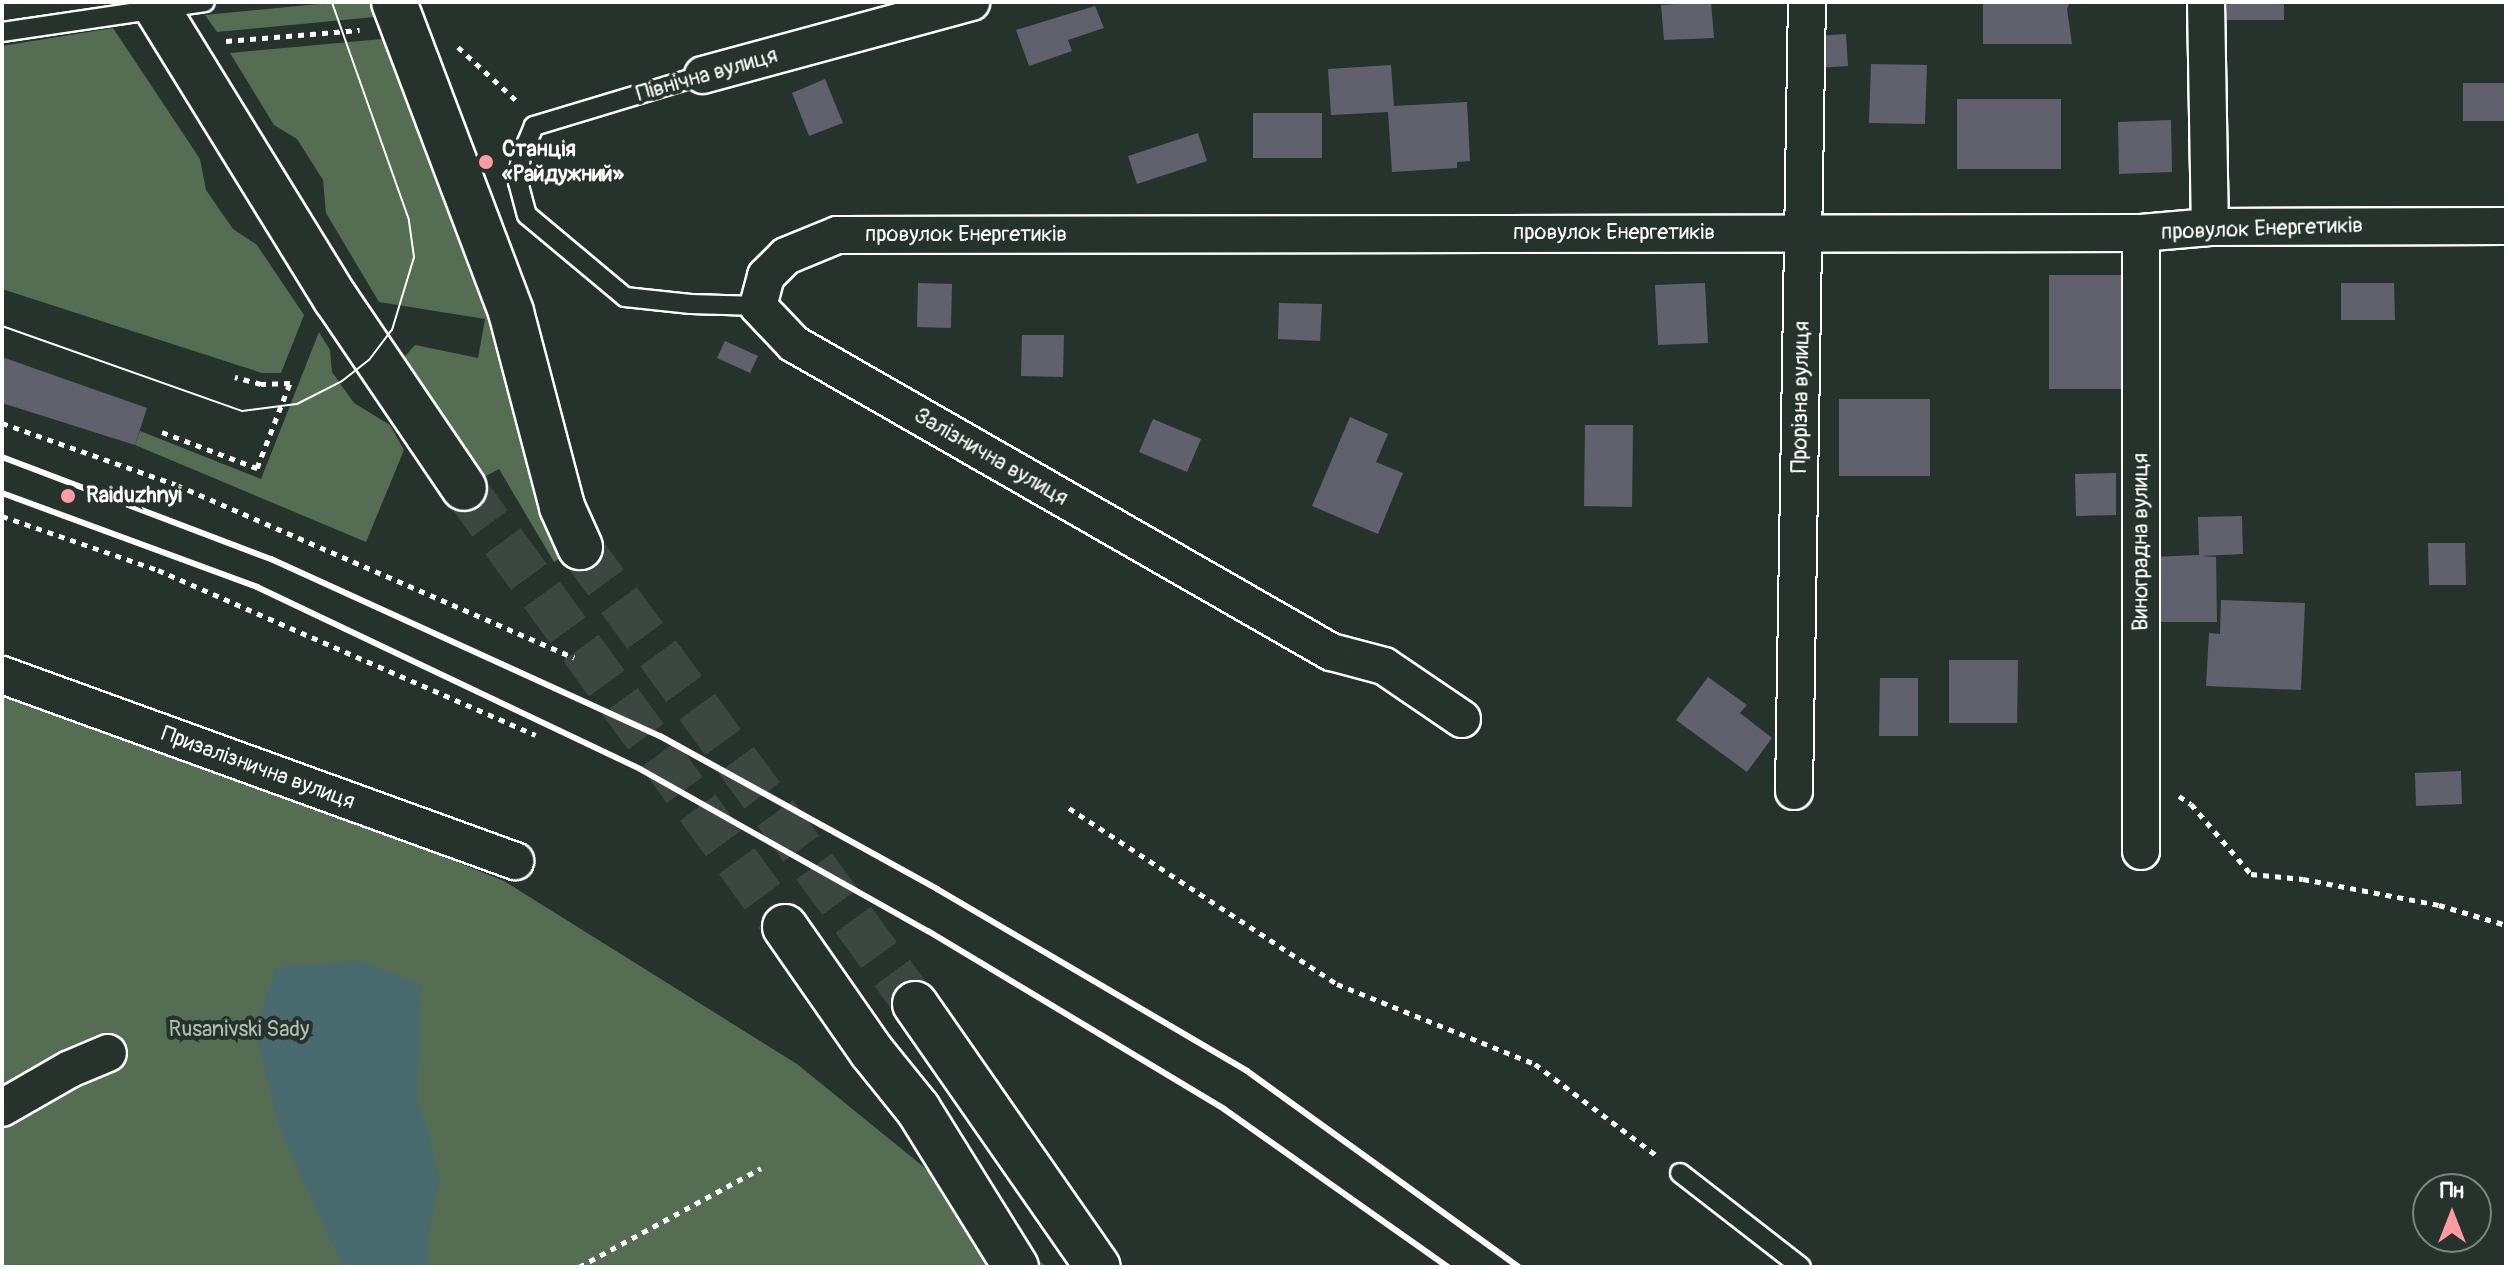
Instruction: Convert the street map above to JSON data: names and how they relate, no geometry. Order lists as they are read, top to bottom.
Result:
{
  "streets": {
    "street": [
      "Північна вулиця",
      "провулок Енергетиків",
      "Прорізна вулиця",
      "Залізнична вулиця",
      "Виноградна вулиця",
      "Призалізнична вулиця"
    ]
  },
  "crossings": [
    ["Північна вулиця", "провулок Енергетиків"],
    ["Північна вулиця", "Залізнична вулиця"],
    ["провулок Енергетиків", "Прорізна вулиця"],
    ["провулок Енергетиків", "Залізнична вулиця"],
    ["провулок Енергетиків", "Виноградна вулиця"]
  ],
  "parks": ["Rusanivski Sady"],
  "places": ["Станція «Райдужний»", "Raiduzhnyi"],
  "north": "top"
}
